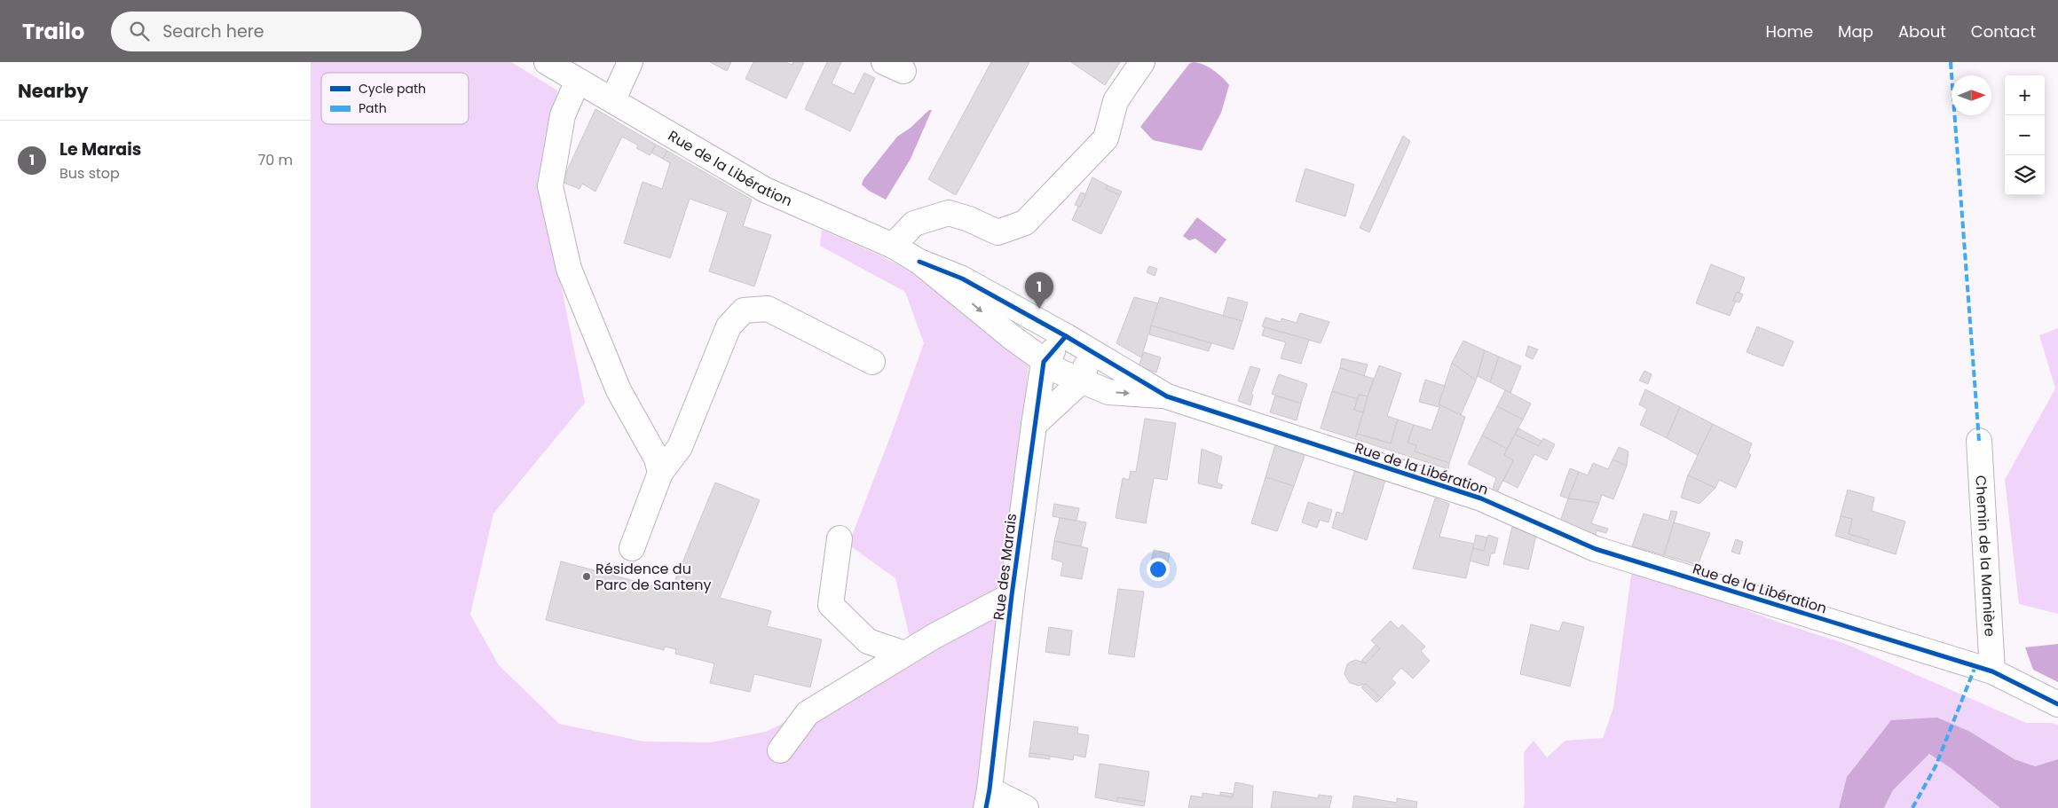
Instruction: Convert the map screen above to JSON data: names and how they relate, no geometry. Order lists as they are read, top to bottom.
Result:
{
  "streets": {
    "street": ["Rue de la Libération", "Chemin de la Marnière", "Rue des Marais"]
  },
  "crossings": [
    ["Rue de la Libération", "Chemin de la Marnière"],
    ["Rue de la Libération", "Rue des Marais"]
  ],
  "places": ["Résidence du Parc de Santeny"],
  "legend": ["Cycle path", "Path"],
  "north": "right",
  "page": {
    "header": "Trailo",
    "search": "Search here",
    "nav": [
      "Home",
      "Map",
      "About",
      "Contact"
    ],
    "heading": "Nearby",
    "map_buttons": ["+", "−"],
    "list": [
      {
        "mark": "1",
        "name": "Le Marais",
        "note": "Bus stop",
        "value": "70 m"
      }
    ],
    "pins": "1"
  }
}
